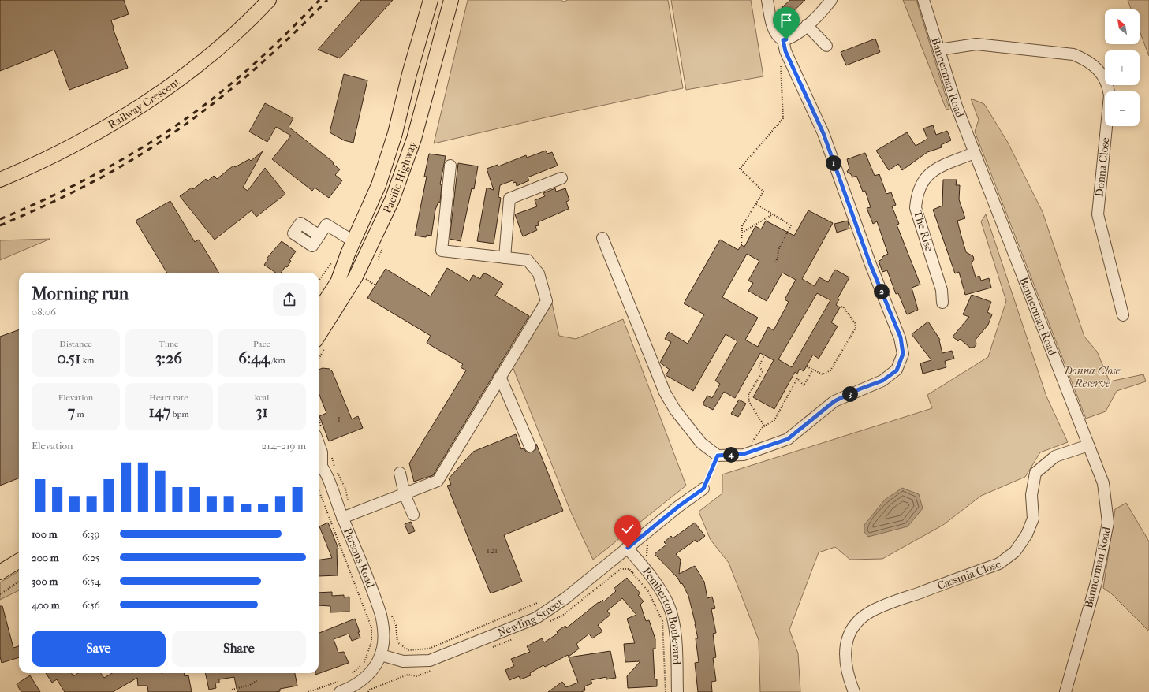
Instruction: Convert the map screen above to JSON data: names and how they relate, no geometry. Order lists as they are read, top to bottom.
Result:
{
  "streets": {
    "main road": ["Railway Crescent", "Pacific Highway"],
    "street": [
      "Bannerman Road",
      "Donna Close",
      "The Rise",
      "Parsons Road",
      "Cassinia Close",
      "Newling Street",
      "Pemberton Boulevard"
    ]
  },
  "crossings": [
    ["Bannerman Road", "Donna Close"],
    ["Bannerman Road", "The Rise"],
    ["Bannerman Road", "Cassinia Close"],
    ["Parsons Road", "Newling Street"],
    ["Newling Street", "Pemberton Boulevard"]
  ],
  "parks": ["Donna Close Reserve"],
  "house_numbers": ["1", "121"],
  "north": "top left",
  "page": {
    "map_buttons": ["+", "−"],
    "pins": [
      "1",
      "2",
      "3",
      "4"
    ],
    "heading": ["Morning run", "08:06"],
    "stats": [
      ["Distance", "0.51 km"],
      ["Time", "3:26"],
      ["Pace", "6:44 /km"],
      ["Elevation", "7 m"],
      ["Heart rate", "147 bpm"],
      ["kcal", "31"]
    ],
    "chart": ["Elevation", "214–219 m"],
    "list": [
      {
        "name": "100 m",
        "note": "6:39"
      },
      {
        "name": "200 m",
        "note": "6:25"
      },
      {
        "name": "300 m",
        "note": "6:54"
      },
      {
        "name": "400 m",
        "note": "6:56"
      }
    ],
    "buttons": ["Save", "Share"]
  }
}
